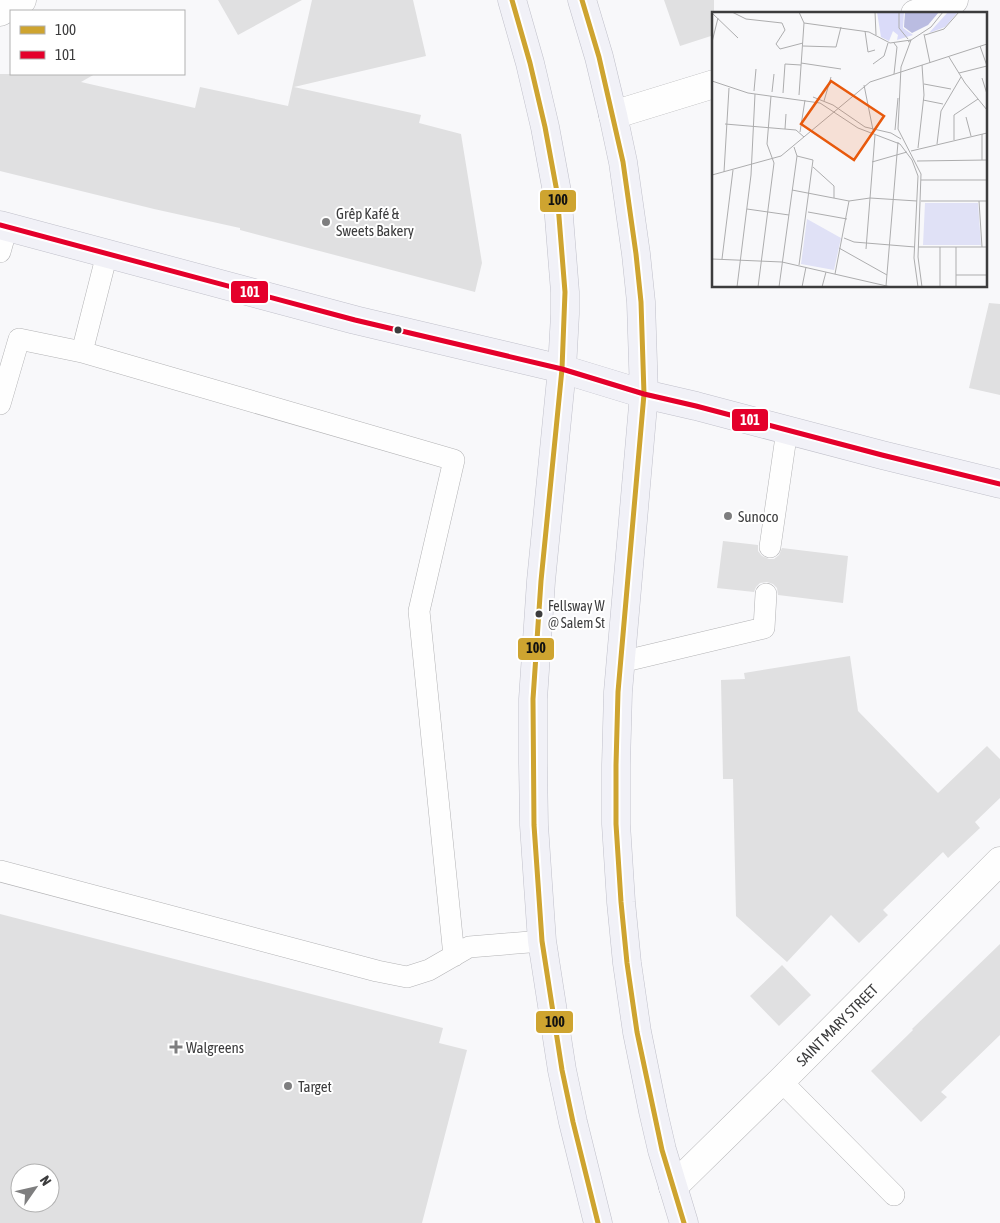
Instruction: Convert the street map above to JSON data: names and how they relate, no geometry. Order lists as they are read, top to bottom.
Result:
{
  "streets": {
    "street": ["SAINT MARY STREET"]
  },
  "places": {
    "other": [
      "Grêp Kafé & Sweets Bakery",
      "Sunoco",
      "Fellsway W @ Salem St",
      "Target"
    ],
    "health": ["Walgreens"]
  },
  "lines": ["transit line 100", "transit line 101"],
  "legend": ["100", "101"],
  "north": "top right"
}
